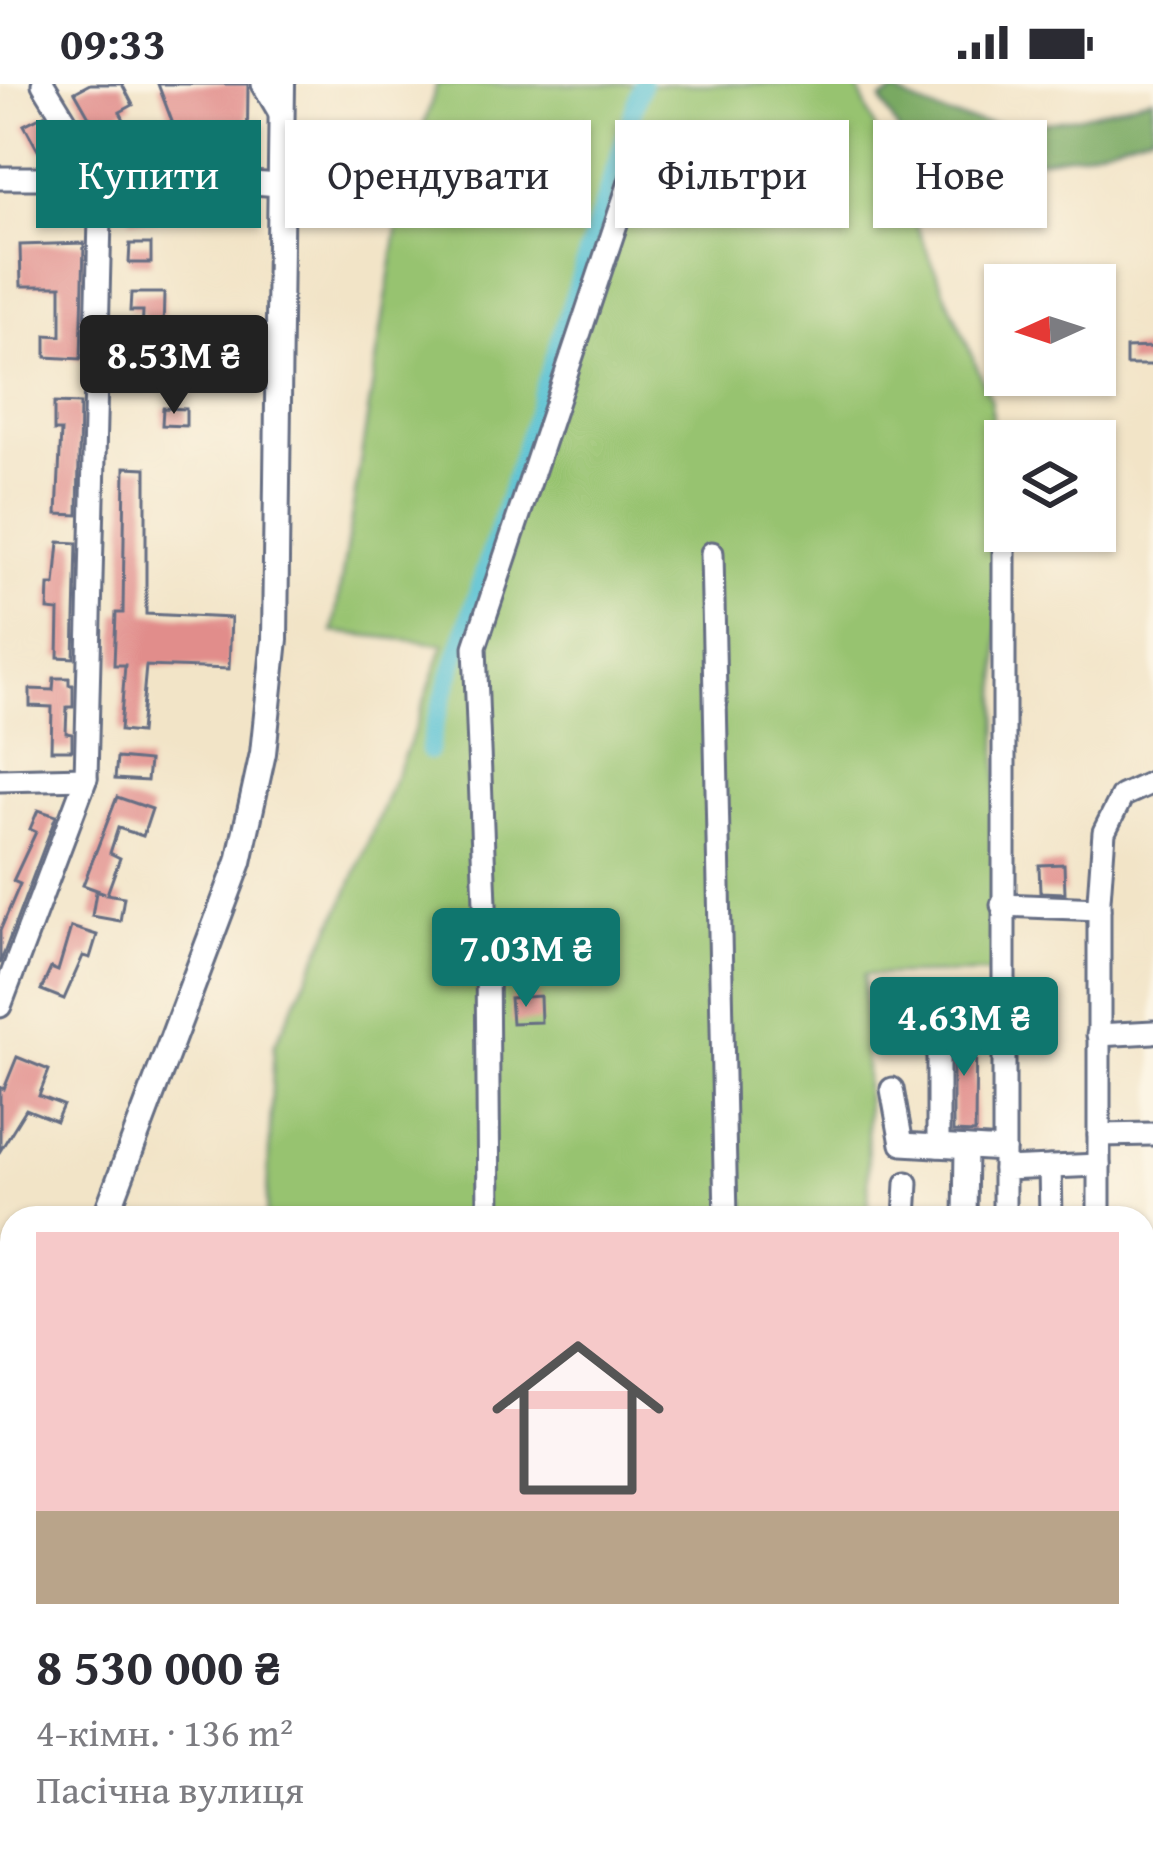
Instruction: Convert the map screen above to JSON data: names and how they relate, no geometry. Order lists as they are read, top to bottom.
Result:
{
  "north": "left",
  "page": {
    "status": "09:33",
    "chip": [
      "Купити",
      "Орендувати",
      "Фільтри",
      "Нове"
    ],
    "price": ["8.53M ₴", "7.03M ₴", "4.63M ₴"],
    "list": [
      {
        "name": "8 530 000 ₴",
        "note": "4-кімн. · 136 m² · Пасічна вулиця"
      }
    ]
  }
}
